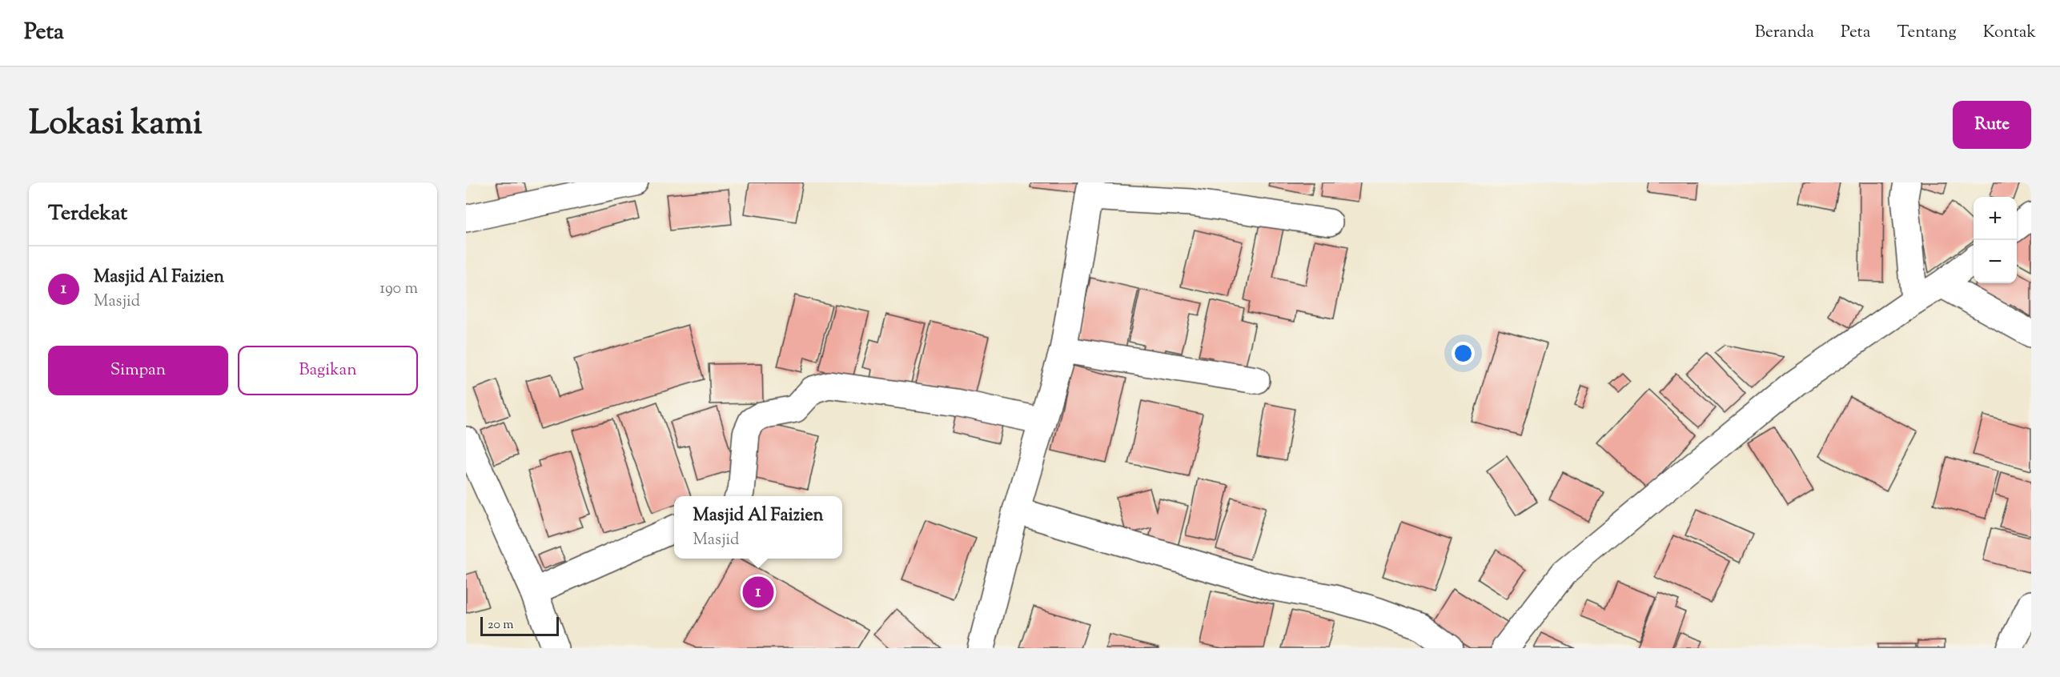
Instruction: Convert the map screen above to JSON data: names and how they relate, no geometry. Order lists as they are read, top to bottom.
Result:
{
  "scale_bar": "20 m",
  "page": {
    "header": "Peta",
    "nav": [
      "Beranda",
      "Peta",
      "Tentang",
      "Kontak"
    ],
    "title": "Lokasi kami",
    "buttons": [
      "Rute",
      ["Simpan", "Bagikan"]
    ],
    "heading": "Terdekat",
    "map_buttons": ["+", "−"],
    "list": [
      {
        "mark": "1",
        "name": "Masjid Al Faizien",
        "note": "Masjid",
        "value": "190 m"
      }
    ],
    "popup": ["Masjid Al Faizien", "Masjid"],
    "pins": "1",
    "scale": "20 m"
  }
}
